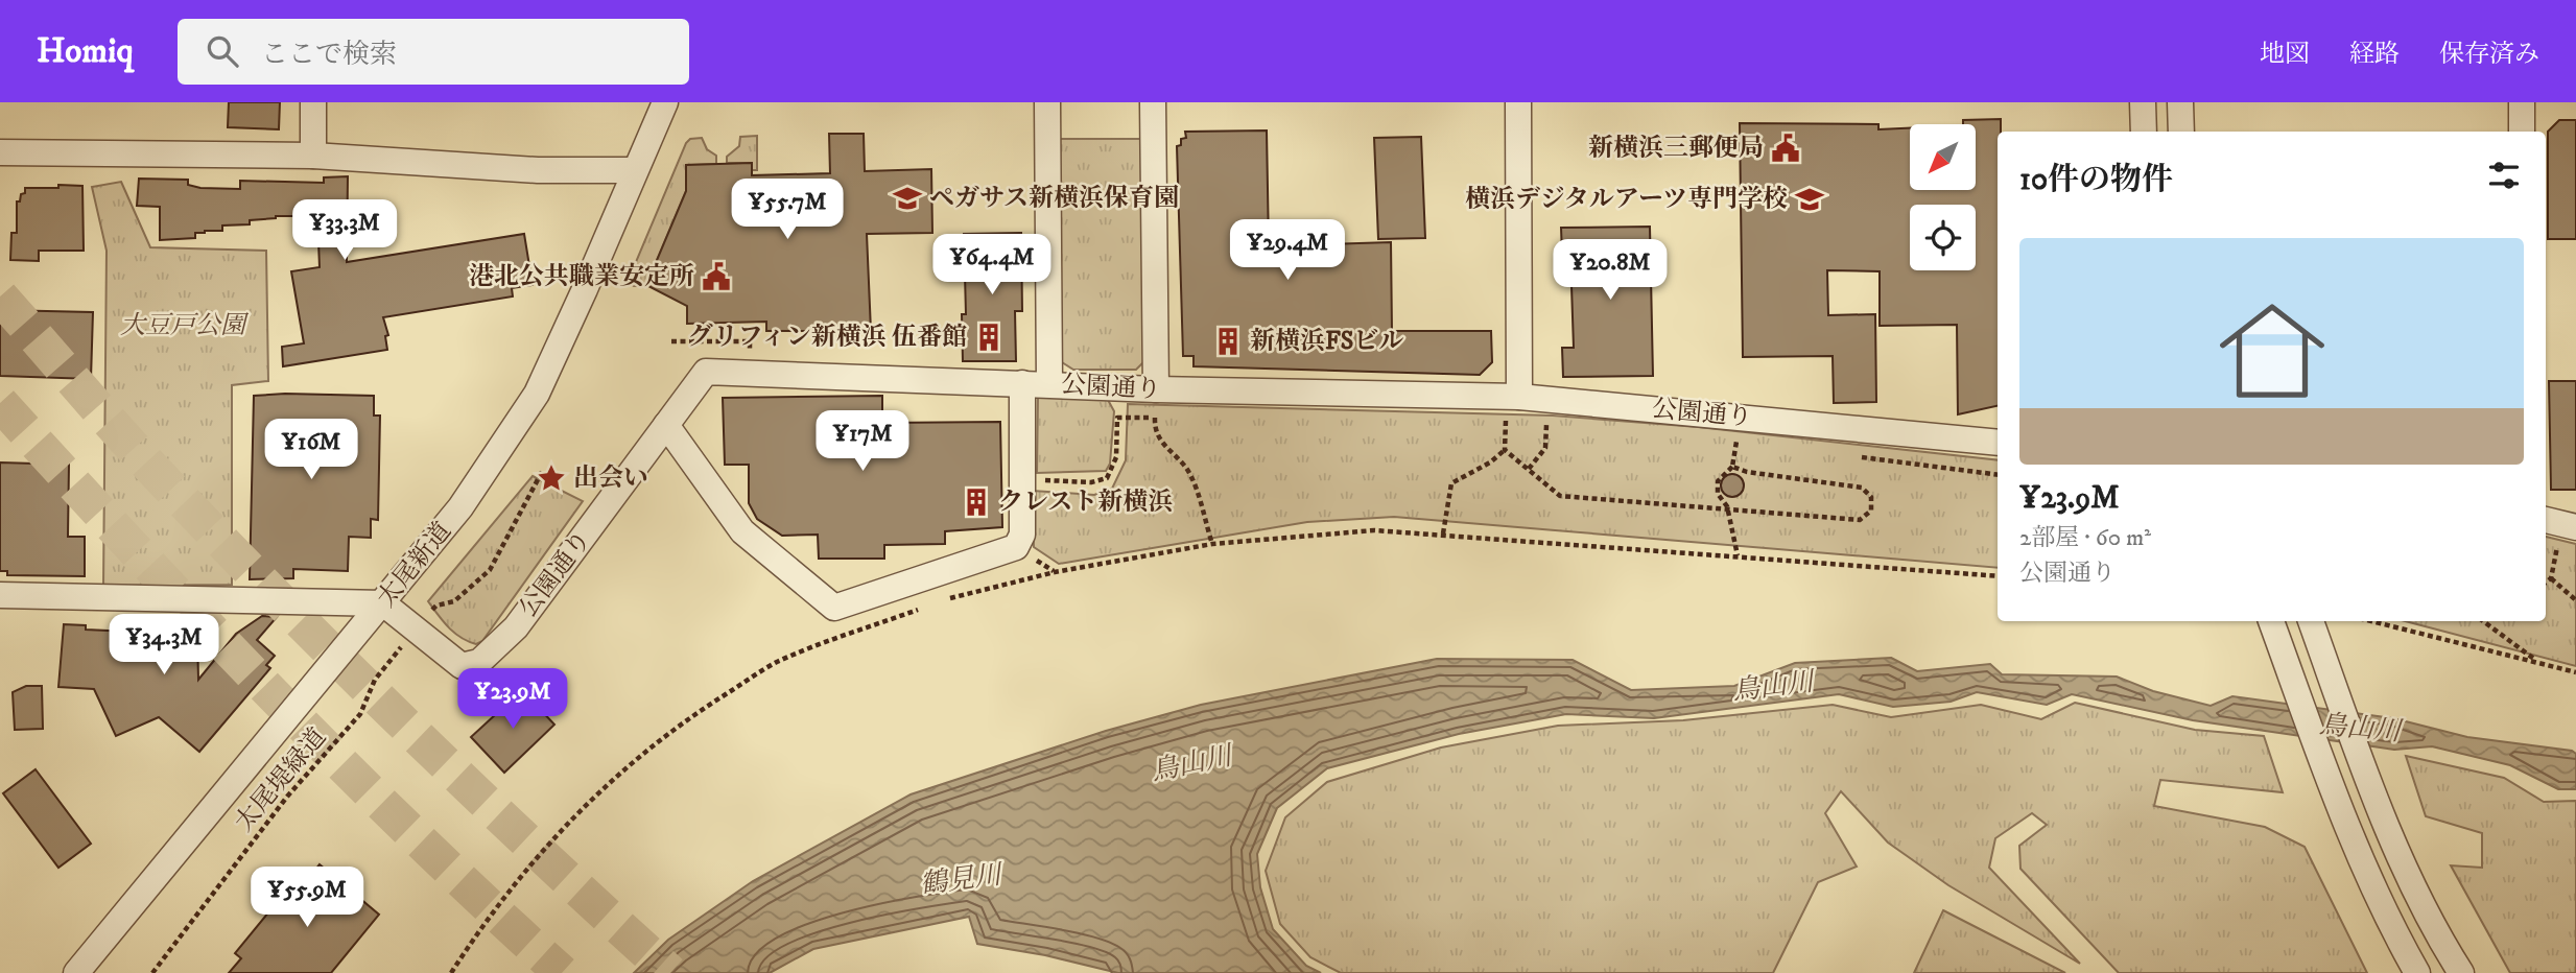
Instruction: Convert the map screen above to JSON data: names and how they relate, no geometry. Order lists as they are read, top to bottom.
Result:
{
  "streets": {
    "street": ["公園通り", "太尾新道"],
    "path": ["太尾堤緑道"]
  },
  "crossings": [
    ["公園通り", "太尾新道"]
  ],
  "water": ["鳥山川", "鶴見川"],
  "parks": ["大豆戸公園"],
  "places": {
    "public building": ["新横浜三郵便局", "港北公共職業安定所"],
    "school or university": ["ペガサス新横浜保育園", "横浜デジタルアーツ専門学校"],
    "building": ["グリフィン新横浜 伍番館", "新横浜FSビル", "クレスト新横浜"],
    "place": ["出会い"]
  },
  "north": "bottom left",
  "page": {
    "header": "Homiq",
    "search": "ここで検索",
    "nav": ["地図", "経路", "保存済み"],
    "heading": "10件の物件",
    "price": [
      "¥55.7M",
      "¥33.3M",
      "¥29.4M",
      "¥64.4M",
      "¥20.8M",
      "¥17M",
      "¥16M",
      "¥34.3M",
      "¥23.9M",
      "¥55.9M"
    ],
    "list": [
      {
        "name": "¥23.9M",
        "note": "2部屋 · 60 m² · 公園通り"
      }
    ]
  }
}
